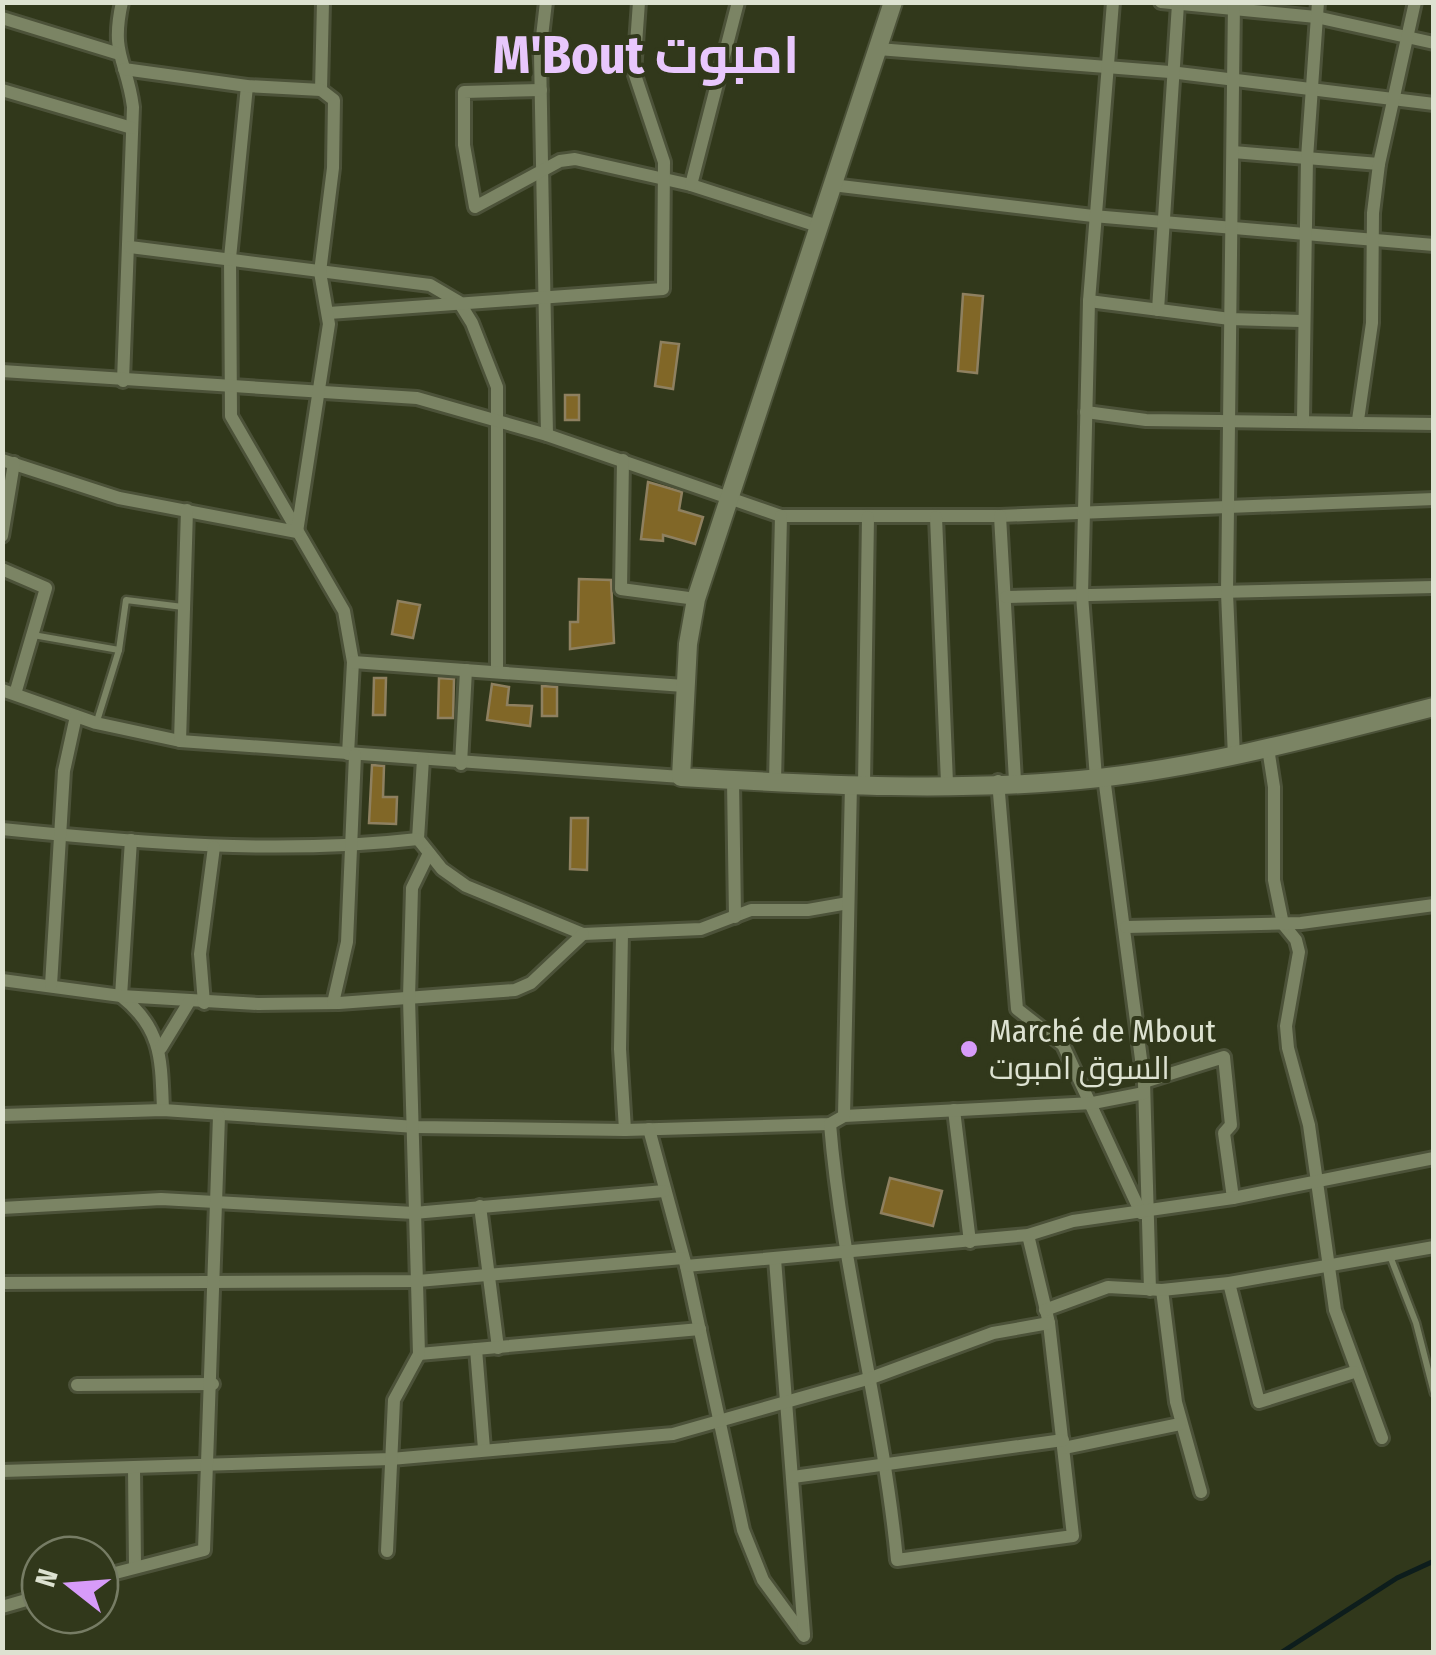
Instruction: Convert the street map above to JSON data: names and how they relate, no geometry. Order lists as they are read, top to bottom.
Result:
{
  "districts": ["M'Bout امبوت"],
  "places": ["Marché de Mbout السوق امبوت"],
  "north": "left"
}
